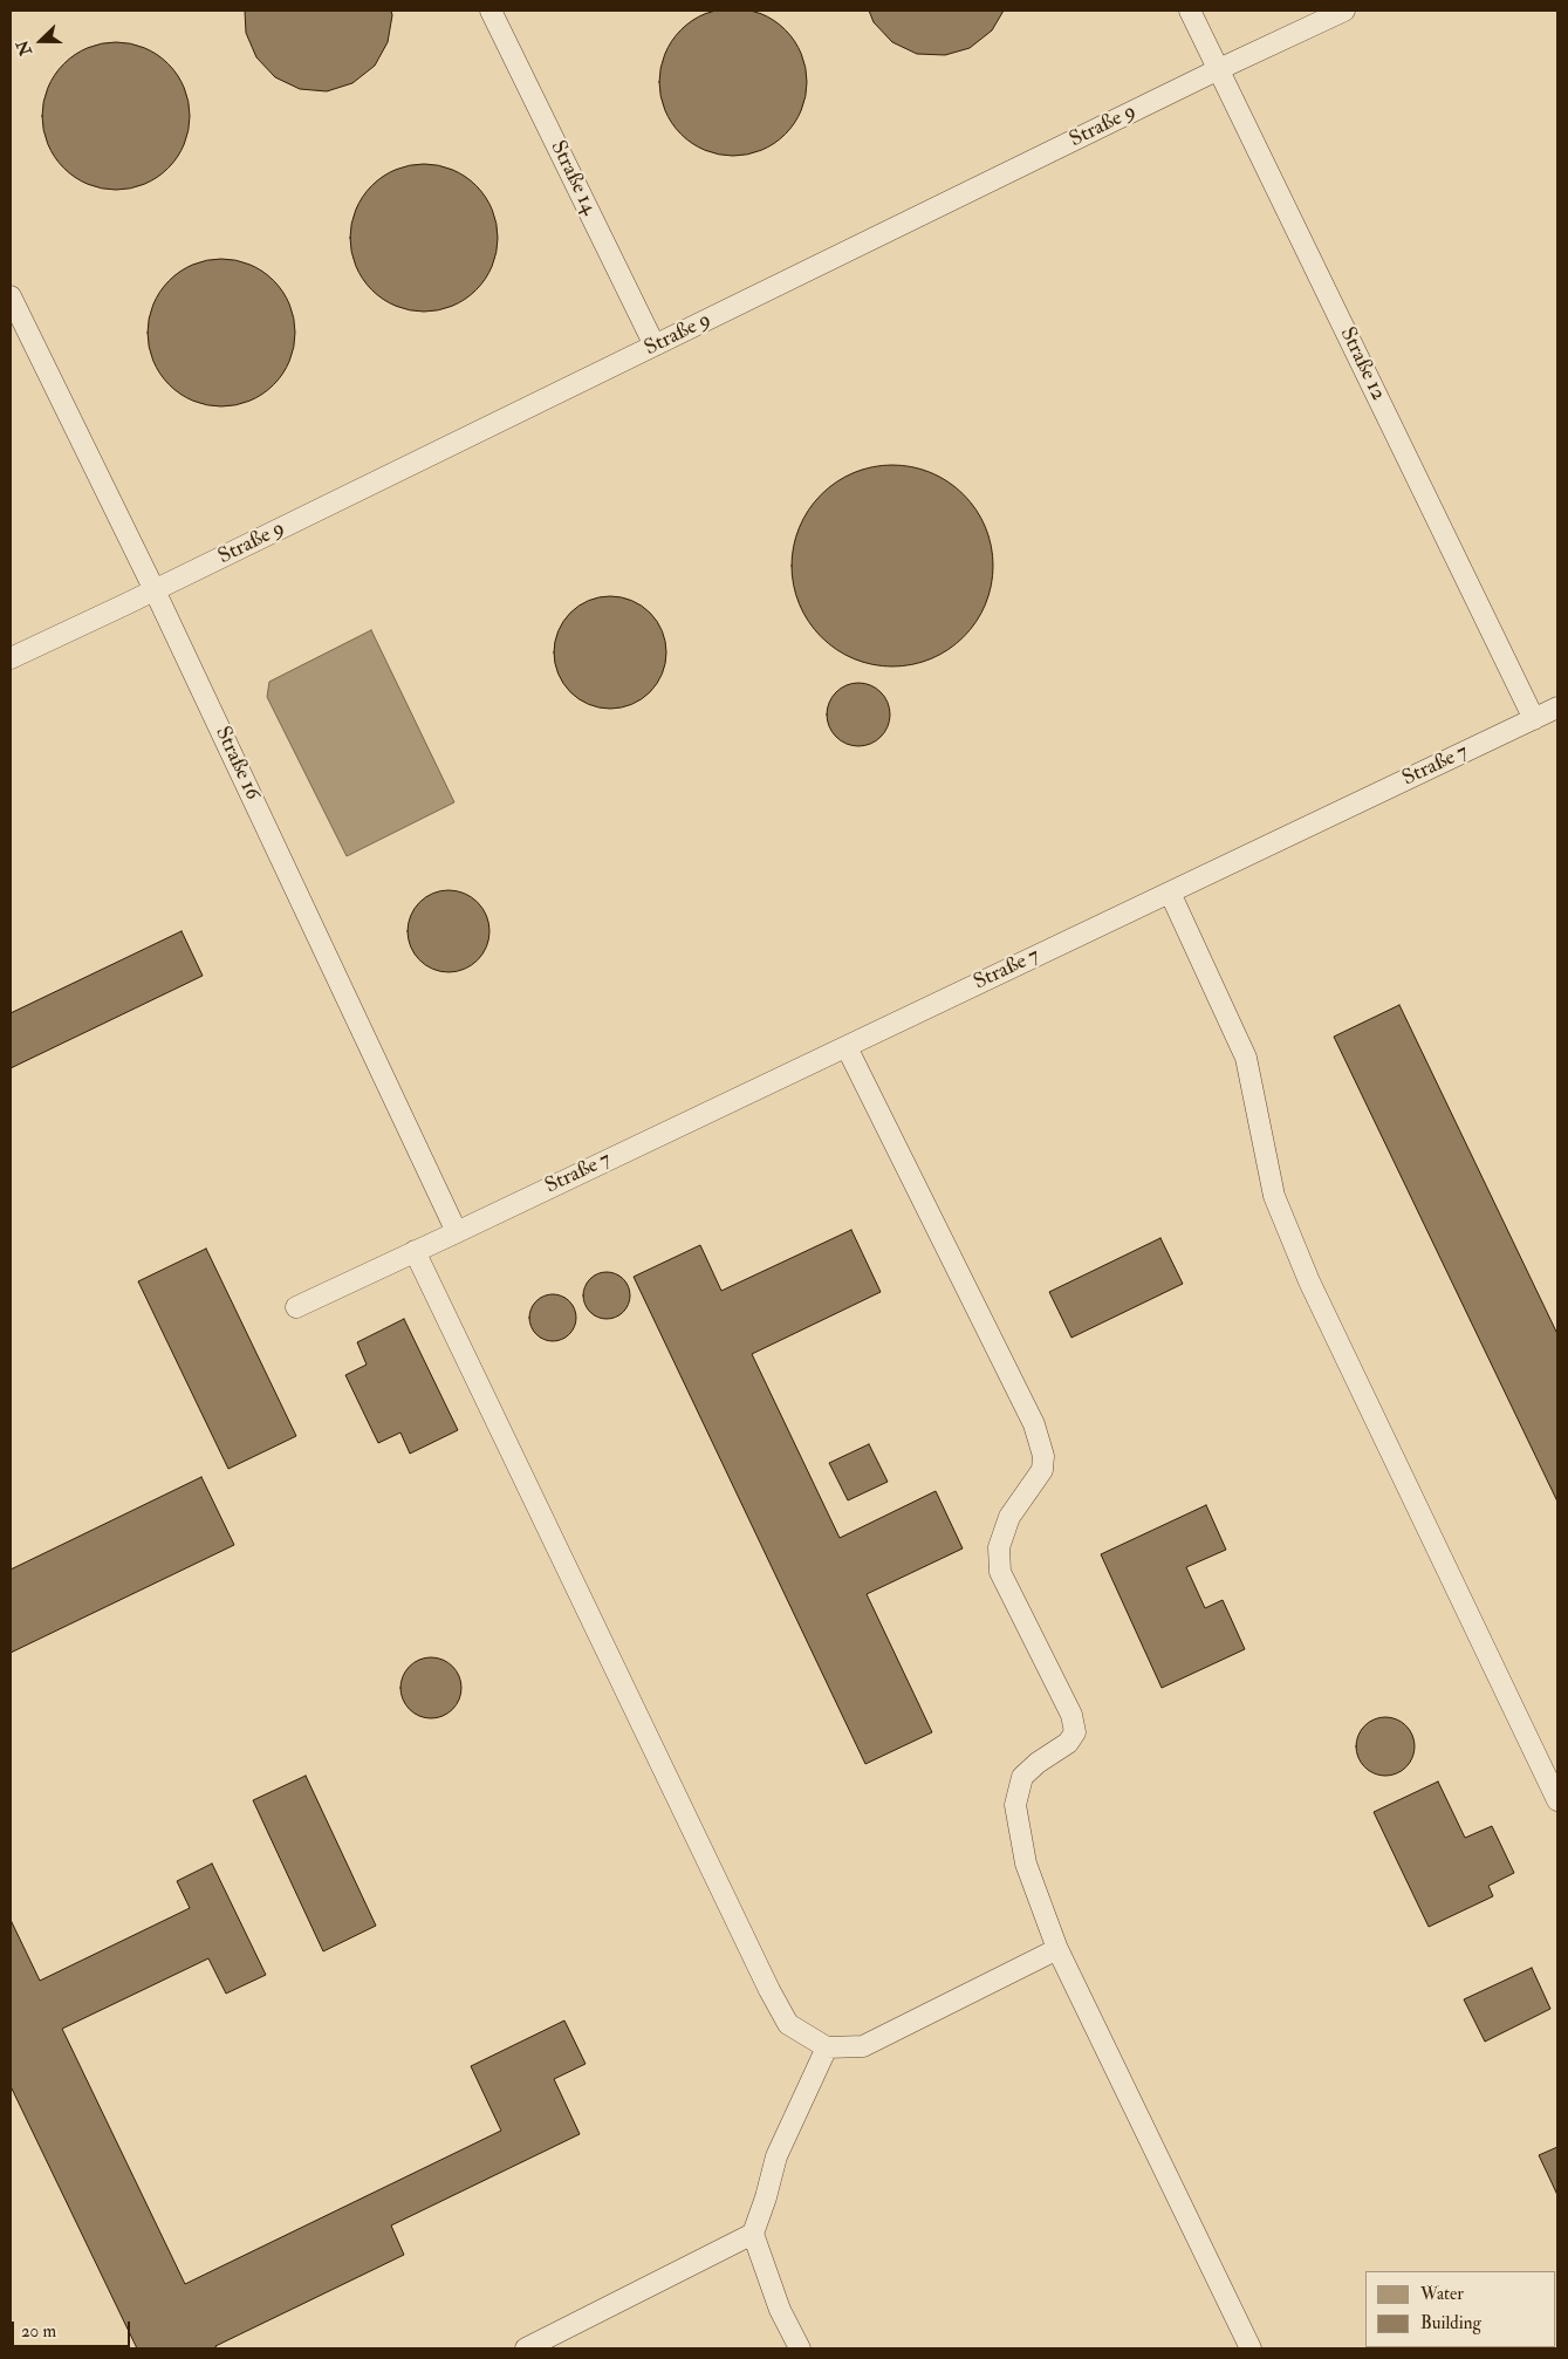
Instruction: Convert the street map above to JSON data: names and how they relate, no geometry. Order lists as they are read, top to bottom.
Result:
{
  "streets": {
    "lane": [
      "Straße 9",
      "Straße 14",
      "Straße 12",
      "Straße 16",
      "Straße 7"
    ]
  },
  "crossings": [
    ["Straße 9", "Straße 14"],
    ["Straße 9", "Straße 12"],
    ["Straße 9", "Straße 16"],
    ["Straße 12", "Straße 7"],
    ["Straße 16", "Straße 7"]
  ],
  "legend": ["Water", "Building"],
  "scale_bar": "20 m",
  "north": "left"
}
